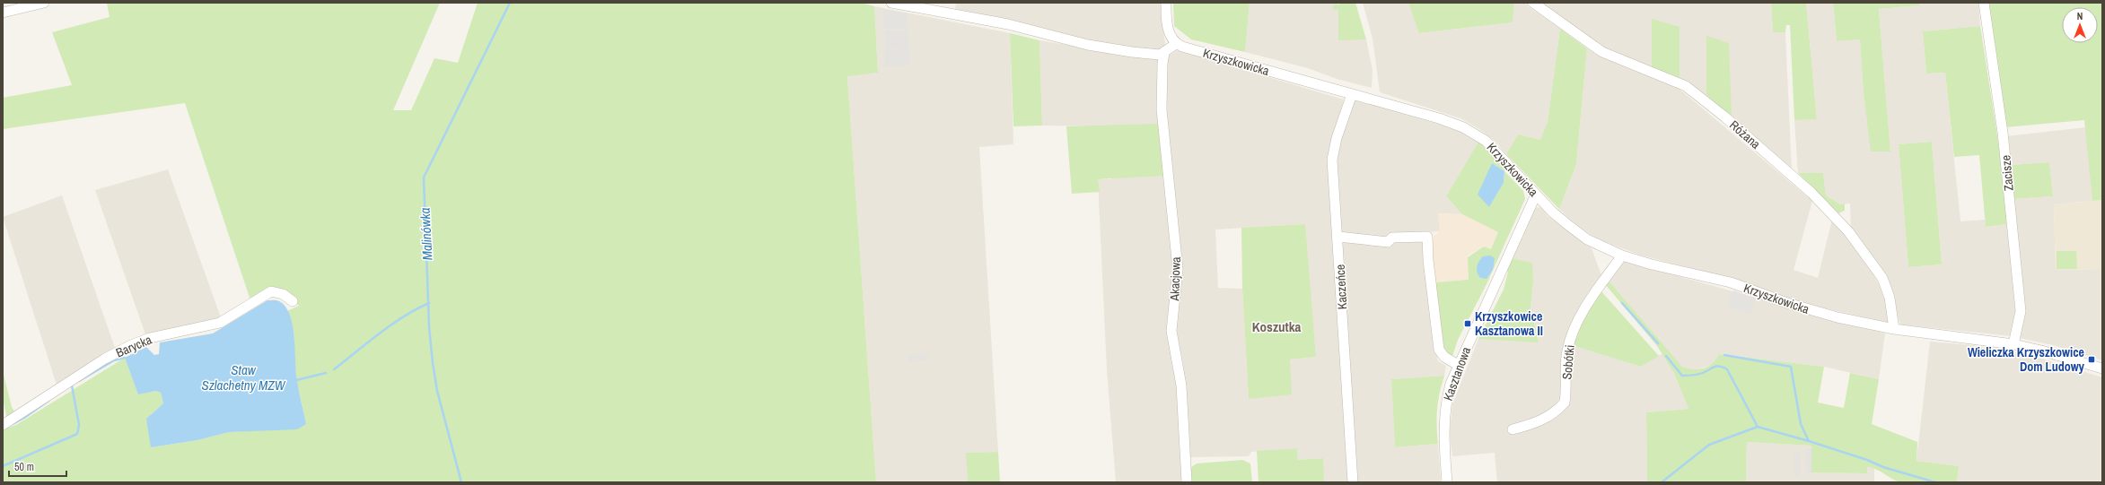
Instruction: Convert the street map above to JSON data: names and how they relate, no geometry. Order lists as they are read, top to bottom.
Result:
{
  "streets": {
    "street": [
      "Krzyszkowicka",
      "Różana",
      "Zacisze",
      "Akacjowa",
      "Kaczeńce",
      "Barycka",
      "Sobótki",
      "Kasztanowa"
    ]
  },
  "crossings": [
    ["Krzyszkowicka", "Różana"],
    ["Krzyszkowicka", "Zacisze"],
    ["Krzyszkowicka", "Kaczeńce"],
    ["Krzyszkowicka", "Sobótki"],
    ["Krzyszkowicka", "Kasztanowa"]
  ],
  "districts": ["Koszutka"],
  "water": ["Malinówka", "Staw Szlachetny MZW"],
  "places": {
    "transit": ["Krzyszkowice Kasztanowa II", "Wieliczka Krzyszkowice Dom Ludowy"]
  },
  "scale_bar": "50 m",
  "north": "top"
}
